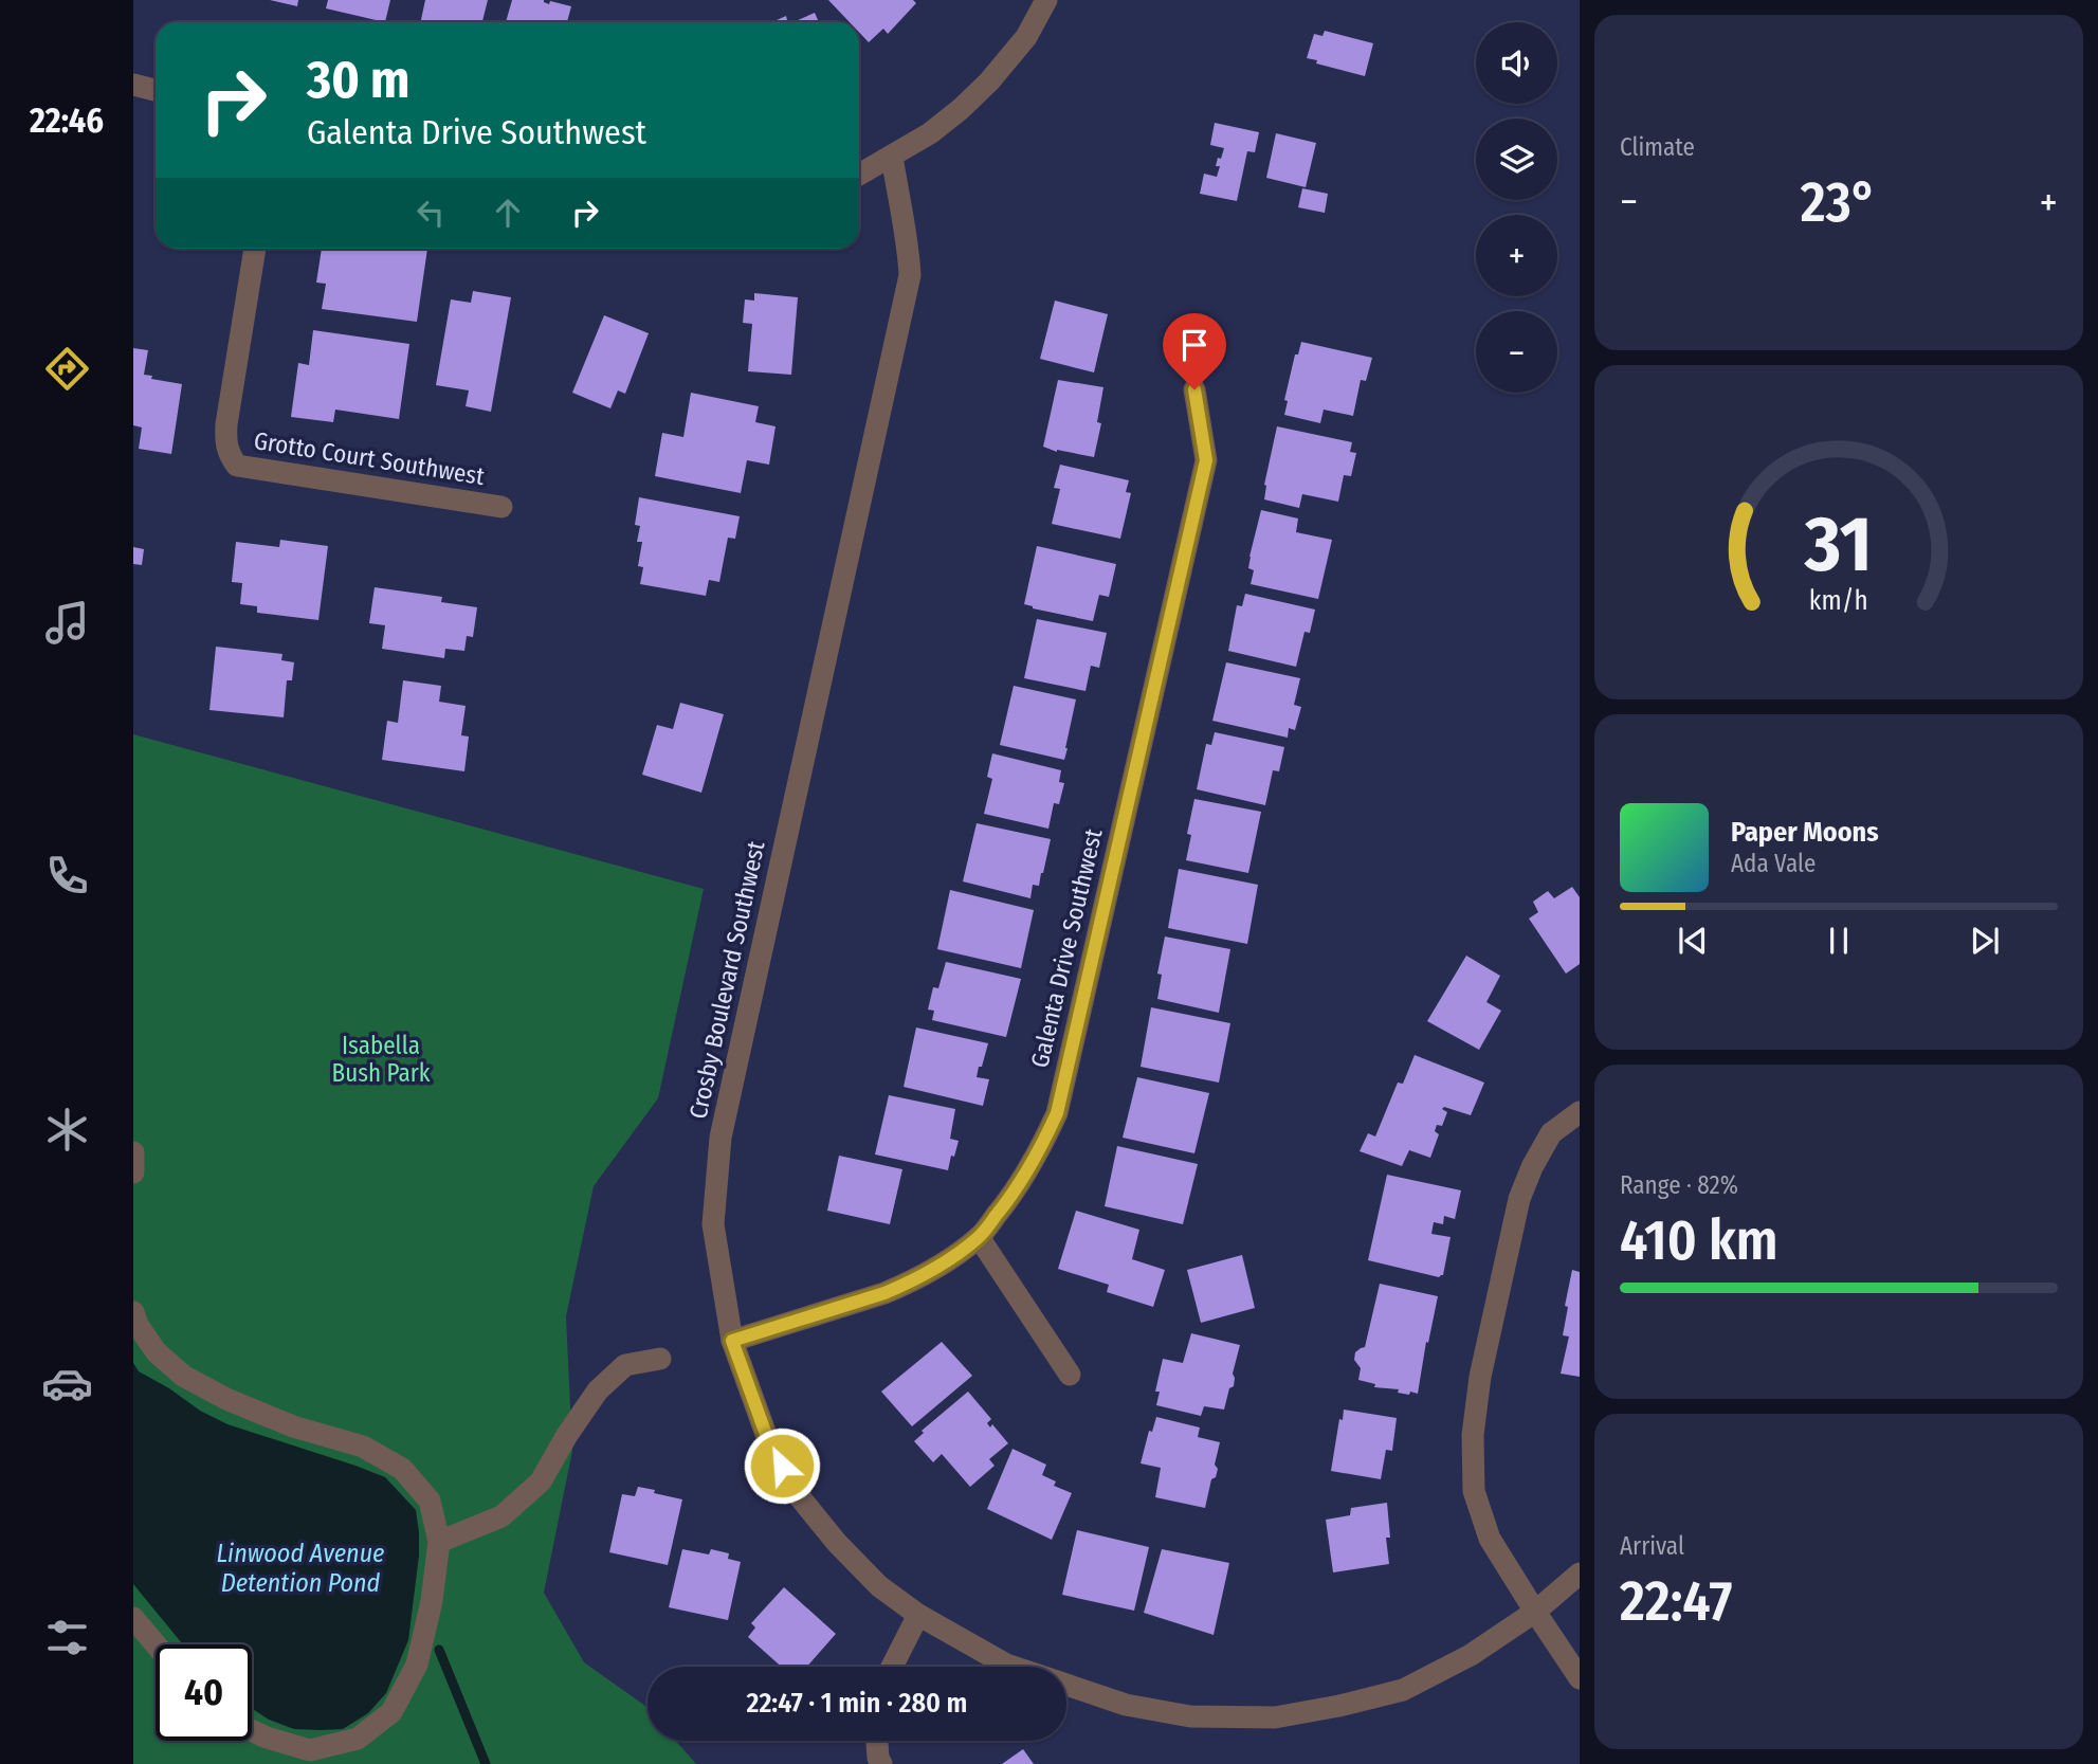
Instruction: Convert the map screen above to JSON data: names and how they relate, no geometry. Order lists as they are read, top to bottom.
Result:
{
  "streets": {
    "street": ["Grotto Court Southwest", "Galenta Drive Southwest", "Crosby Boulevard Southwest"]
  },
  "crossings": [
    ["Galenta Drive Southwest", "Crosby Boulevard Southwest"]
  ],
  "water": ["Linwood Avenue Detention Pond"],
  "parks": ["Isabella Bush Park"],
  "page": {
    "tabs": "22:46",
    "tile": [
      "Climate",
      ["Range · 82%", "410 km"],
      ["Arrival", "22:47"]
    ],
    "map_buttons": ["+", "−"],
    "turn": ["30 m", "Galenta Drive Southwest"],
    "heat": ["−", "23°", "+"],
    "song": ["Paper Moons", "Ada Vale"],
    "limit": "40",
    "trip": "22:47 · 1 min · 280 m",
    "gauge": ["31", "km/h"]
  }
}
